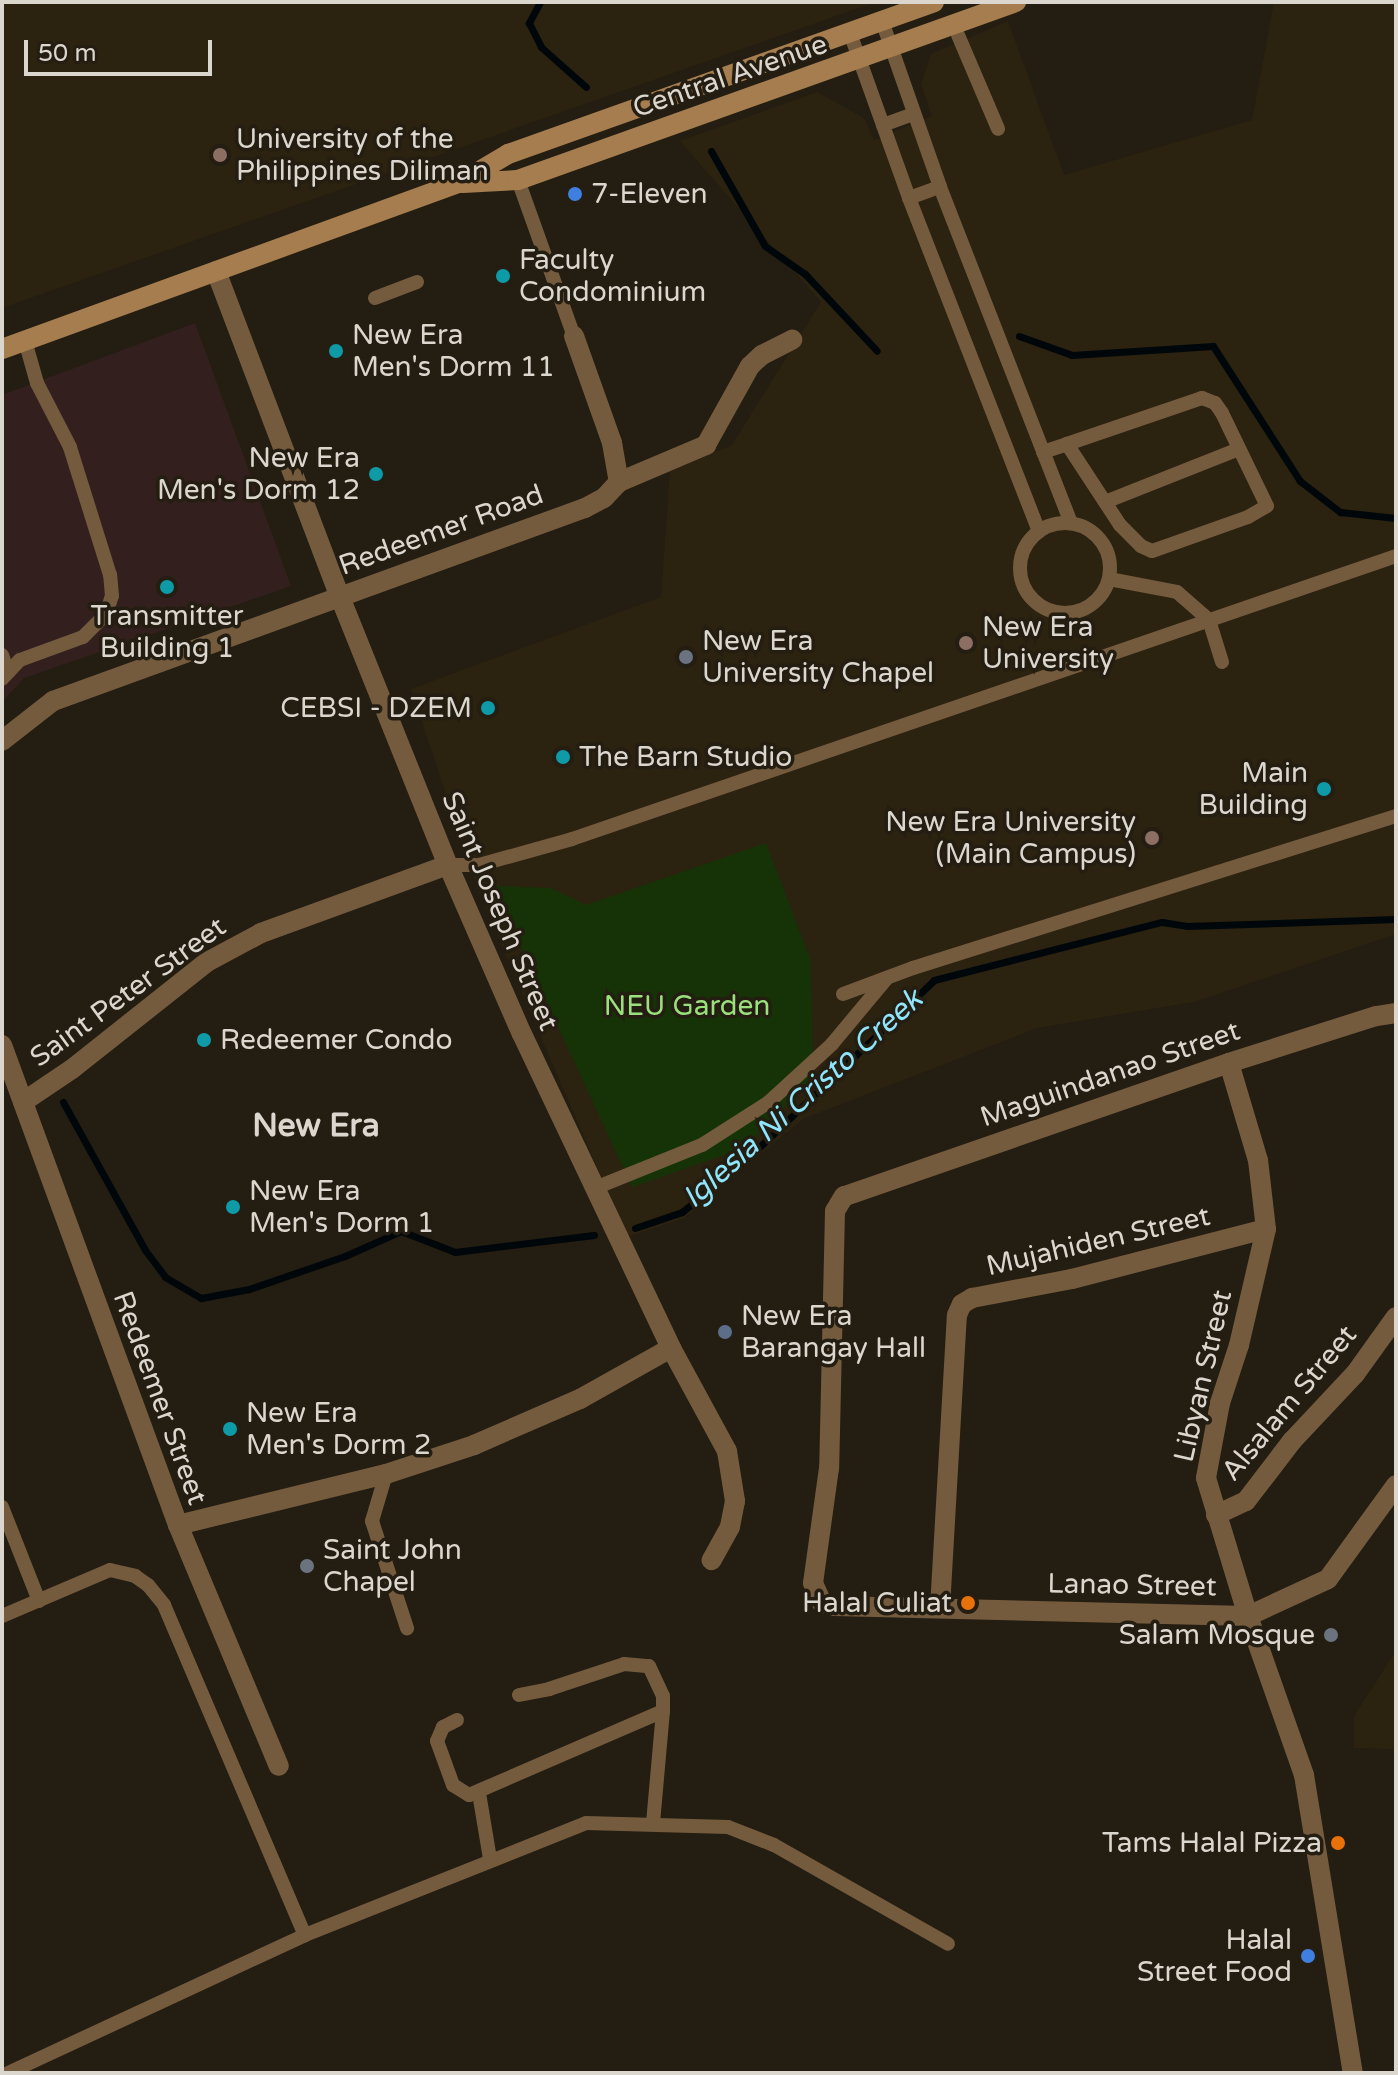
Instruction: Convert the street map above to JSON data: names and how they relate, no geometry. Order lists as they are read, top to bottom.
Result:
{
  "streets": {
    "main road": ["Central Avenue"],
    "street": [
      "Redeemer Road",
      "Saint Joseph Street",
      "Saint Peter Street",
      "Maguindanao Street",
      "Mujahiden Street",
      "Libyan Street",
      "Redeemer Street",
      "Alsalam Street",
      "Lanao Street"
    ]
  },
  "crossings": [
    ["Central Avenue", "Saint Joseph Street"],
    ["Redeemer Road", "Saint Joseph Street"],
    ["Saint Joseph Street", "Saint Peter Street"],
    ["Saint Peter Street", "Redeemer Street"],
    ["Maguindanao Street", "Libyan Street"],
    ["Maguindanao Street", "Lanao Street"],
    ["Mujahiden Street", "Libyan Street"],
    ["Mujahiden Street", "Lanao Street"],
    ["Libyan Street", "Alsalam Street"],
    ["Libyan Street", "Lanao Street"]
  ],
  "districts": ["New Era"],
  "water": ["Iglesia Ni Cristo Creek"],
  "parks": ["NEU Garden"],
  "places": [
    "University of the Philippines Diliman",
    "7-Eleven",
    "Faculty Condominium",
    "New Era Men's Dorm 11",
    "New Era Men's Dorm 12",
    "Transmitter Building 1",
    "New Era University",
    "New Era University Chapel",
    "CEBSI - DZEM",
    "The Barn Studio",
    "Main Building",
    "New Era University (Main Campus)",
    "Redeemer Condo",
    "New Era Men's Dorm 1",
    "New Era Barangay Hall",
    "New Era Men's Dorm 2",
    "Saint John Chapel",
    "Halal Culiat",
    "Salam Mosque",
    "Tams Halal Pizza",
    "Halal Street Food"
  ],
  "scale_bar": "50 m"
}
